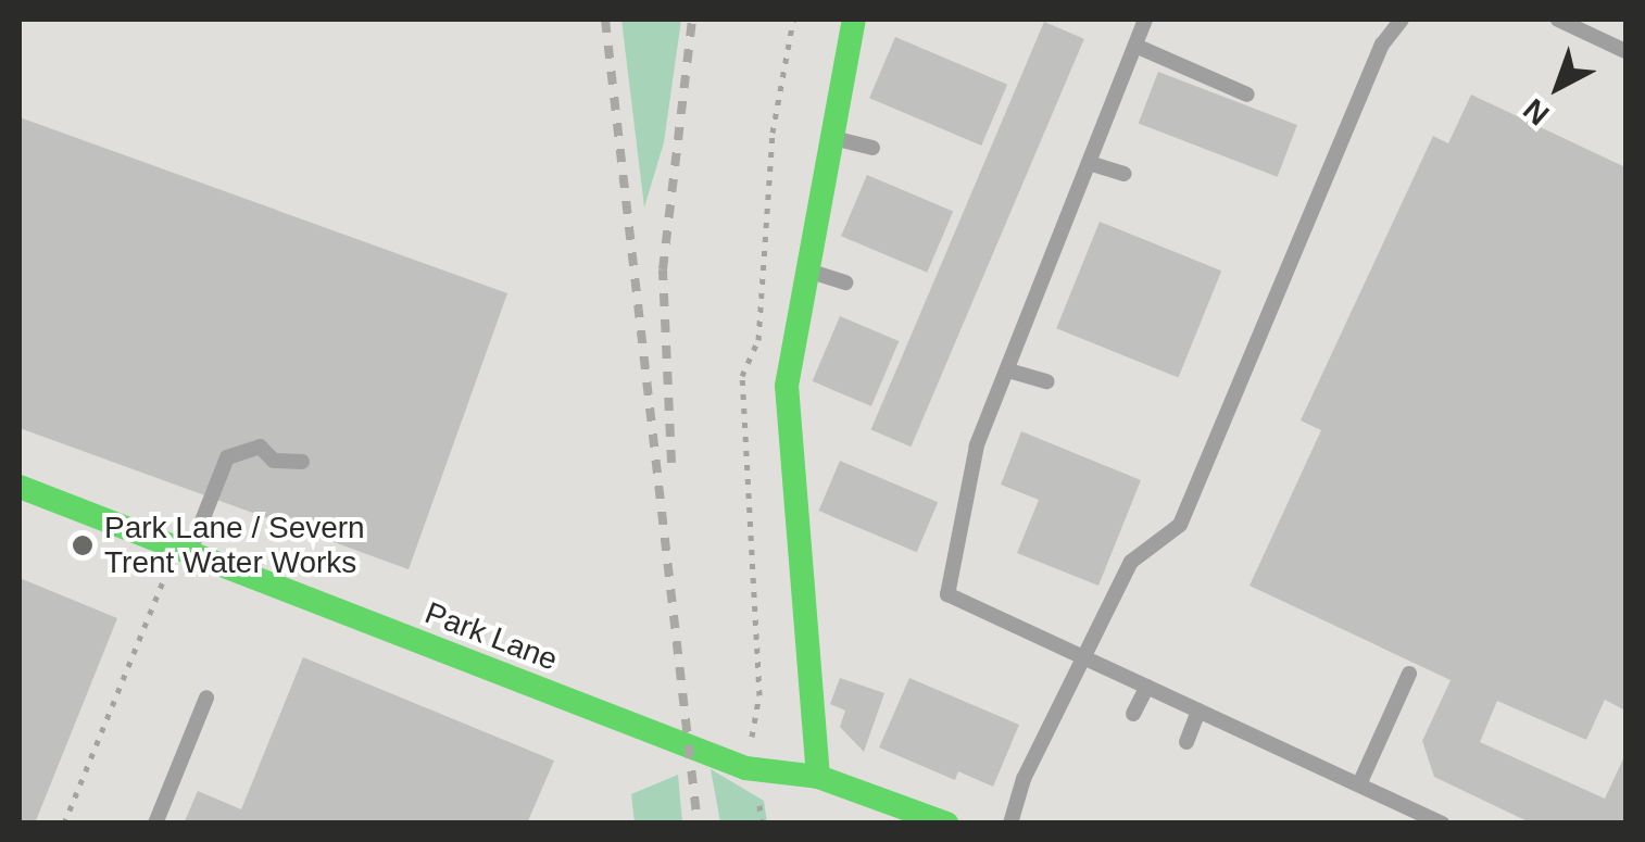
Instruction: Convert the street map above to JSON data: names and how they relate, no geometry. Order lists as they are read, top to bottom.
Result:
{
  "streets": {
    "street": ["Park Lane"]
  },
  "places": ["Park Lane / Severn Trent Water Works"],
  "north": "bottom left"
}
